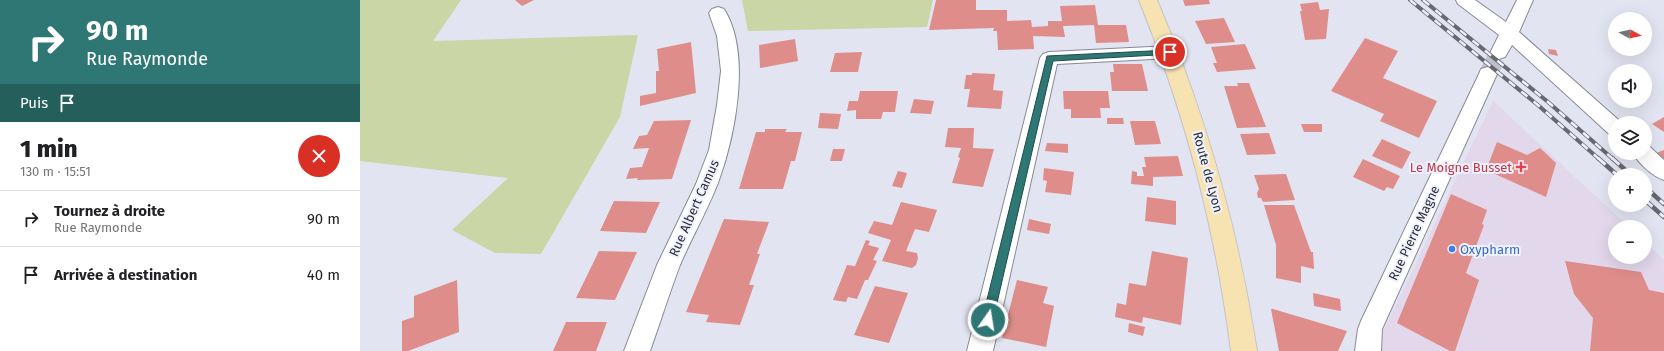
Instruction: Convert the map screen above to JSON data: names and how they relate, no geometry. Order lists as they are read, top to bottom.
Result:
{
  "streets": {
    "main road": ["Route de Lyon"],
    "street": ["Rue Albert Camus", "Rue Pierre Magne"]
  },
  "places": {
    "health": ["Le Moigne Busset"],
    "other": ["Oxypharm"]
  },
  "north": "right",
  "page": {
    "turn": ["90 m", "Rue Raymonde"],
    "map_buttons": ["+", "−"],
    "then": "Puis",
    "heading": ["1 min", "130 m · 15:51"],
    "list": [
      {
        "name": "Tournez à droite",
        "note": "Rue Raymonde",
        "value": "90 m"
      },
      {
        "name": "Arrivée à destination",
        "value": "40 m"
      }
    ]
  }
}
